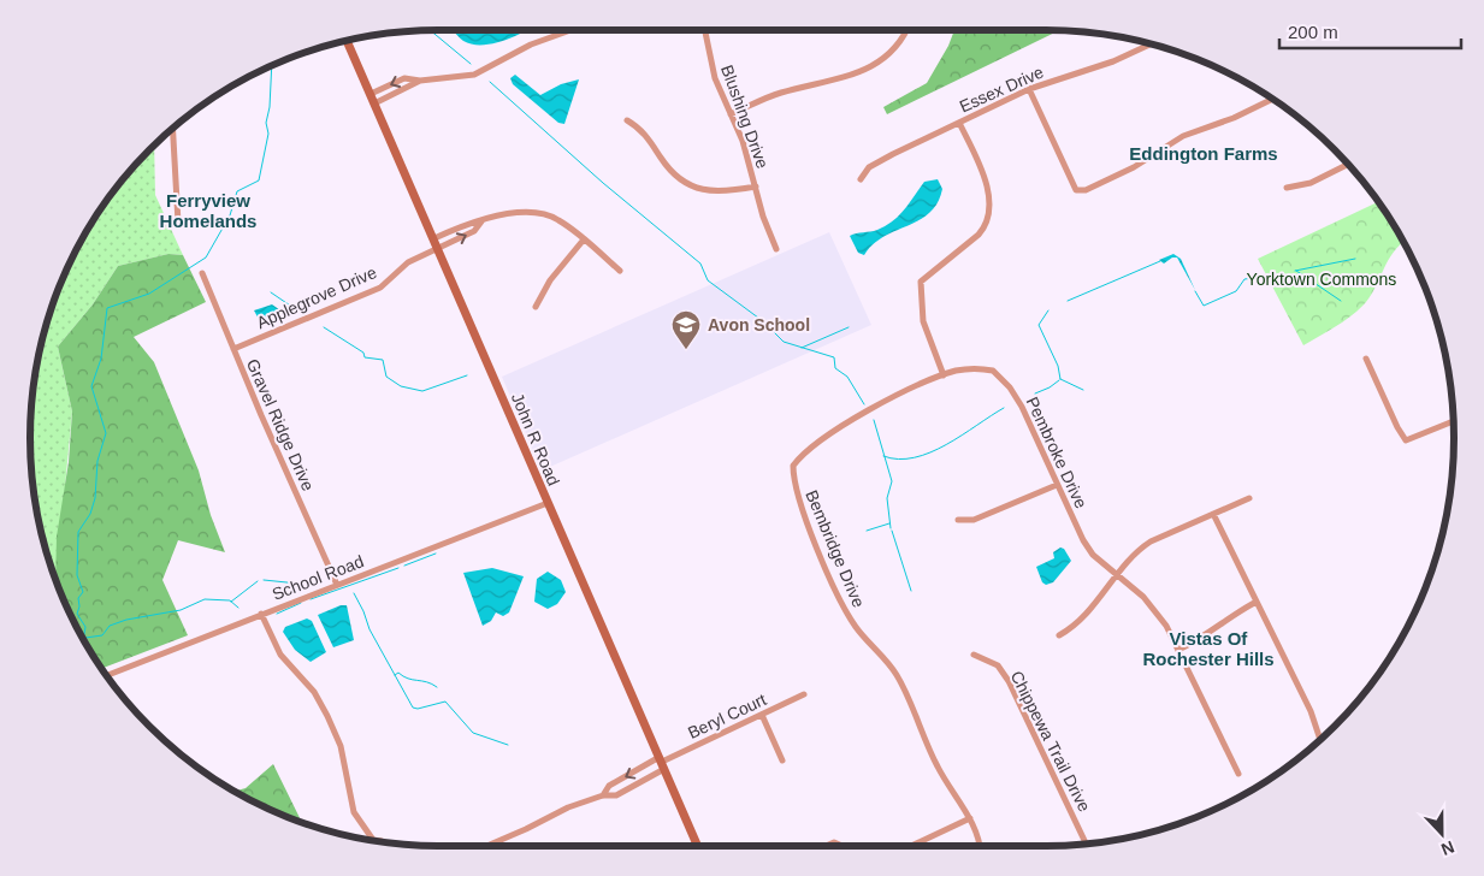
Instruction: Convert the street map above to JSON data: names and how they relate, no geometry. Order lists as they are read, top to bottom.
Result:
{
  "streets": {
    "main road": ["John R Road"],
    "street": [
      "Essex Drive",
      "Blushing Drive",
      "Applegrove Drive",
      "Gravel Ridge Drive",
      "Pembroke Drive",
      "Bembridge Drive",
      "School Road",
      "Beryl Court",
      "Chippewa Trail Drive"
    ]
  },
  "crossings": [
    ["Applegrove Drive", "Gravel Ridge Drive"],
    ["Applegrove Drive", "John R Road"],
    ["Gravel Ridge Drive", "School Road"],
    ["John R Road", "School Road"],
    ["John R Road", "Beryl Court"],
    ["Pembroke Drive", "Bembridge Drive"]
  ],
  "districts": ["Eddington Farms", "Ferryview Homelands", "Vistas Of Rochester Hills"],
  "parks": ["Yorktown Commons"],
  "places": {
    "school or university": ["Avon School"]
  },
  "scale_bar": "200 m",
  "north": "bottom"
}
